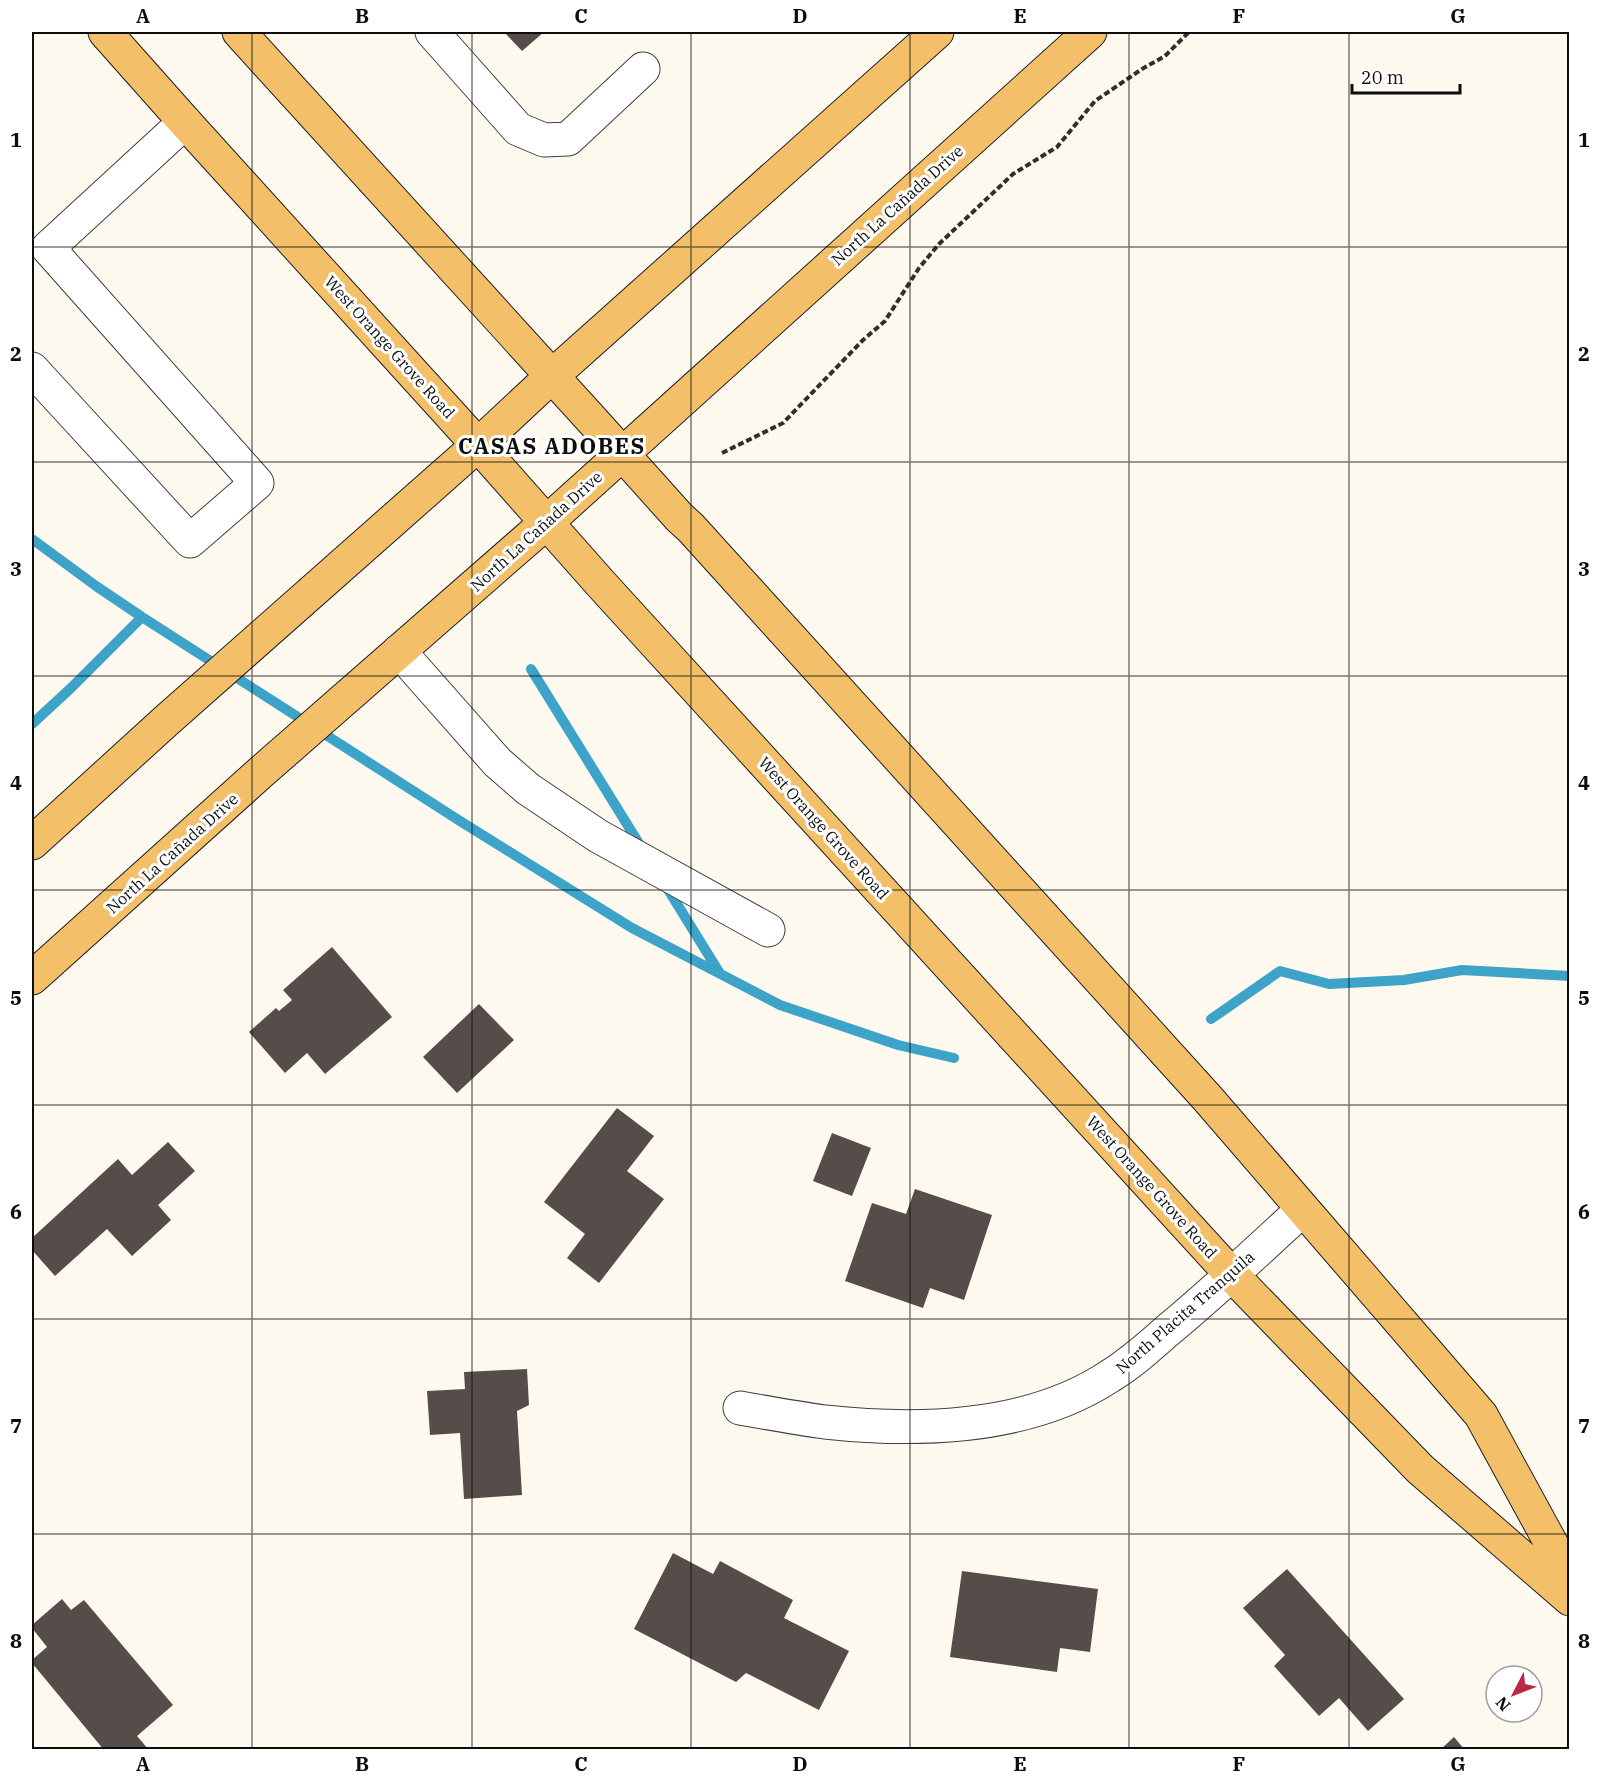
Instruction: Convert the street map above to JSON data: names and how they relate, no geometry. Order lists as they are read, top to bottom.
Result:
{
  "streets": {
    "main road": ["North La Cañada Drive", "West Orange Grove Road"],
    "street": ["North Placita Tranquila"]
  },
  "crossings": [
    ["North La Cañada Drive", "West Orange Grove Road"],
    ["West Orange Grove Road", "North Placita Tranquila"]
  ],
  "districts": ["CASAS ADOBES"],
  "scale_bar": "20 m",
  "north": "bottom left",
  "grid": {
    "columns": [
      "A",
      "B",
      "C",
      "D",
      "E",
      "F",
      "G"
    ],
    "rows": [
      "1",
      "2",
      "3",
      "4",
      "5",
      "6",
      "7",
      "8"
    ]
  }
}
